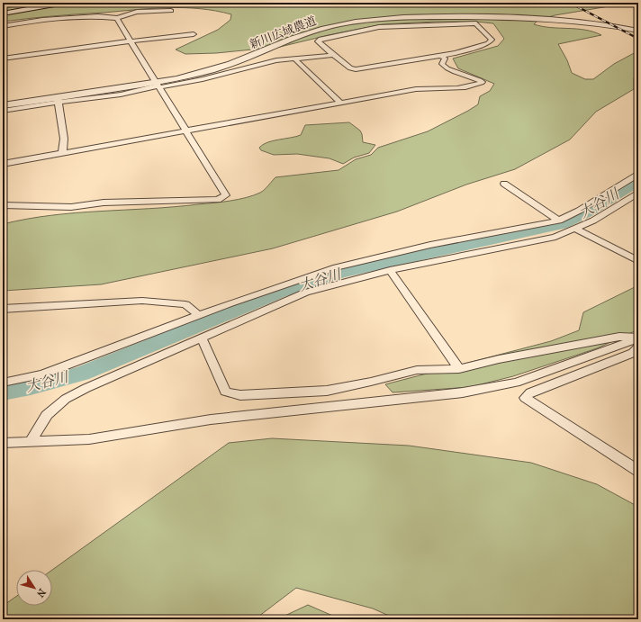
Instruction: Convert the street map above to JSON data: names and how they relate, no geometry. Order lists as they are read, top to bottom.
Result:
{
  "streets": {
    "street": ["新川広域農道"]
  },
  "water": ["大谷川"],
  "north": "bottom right"
}
